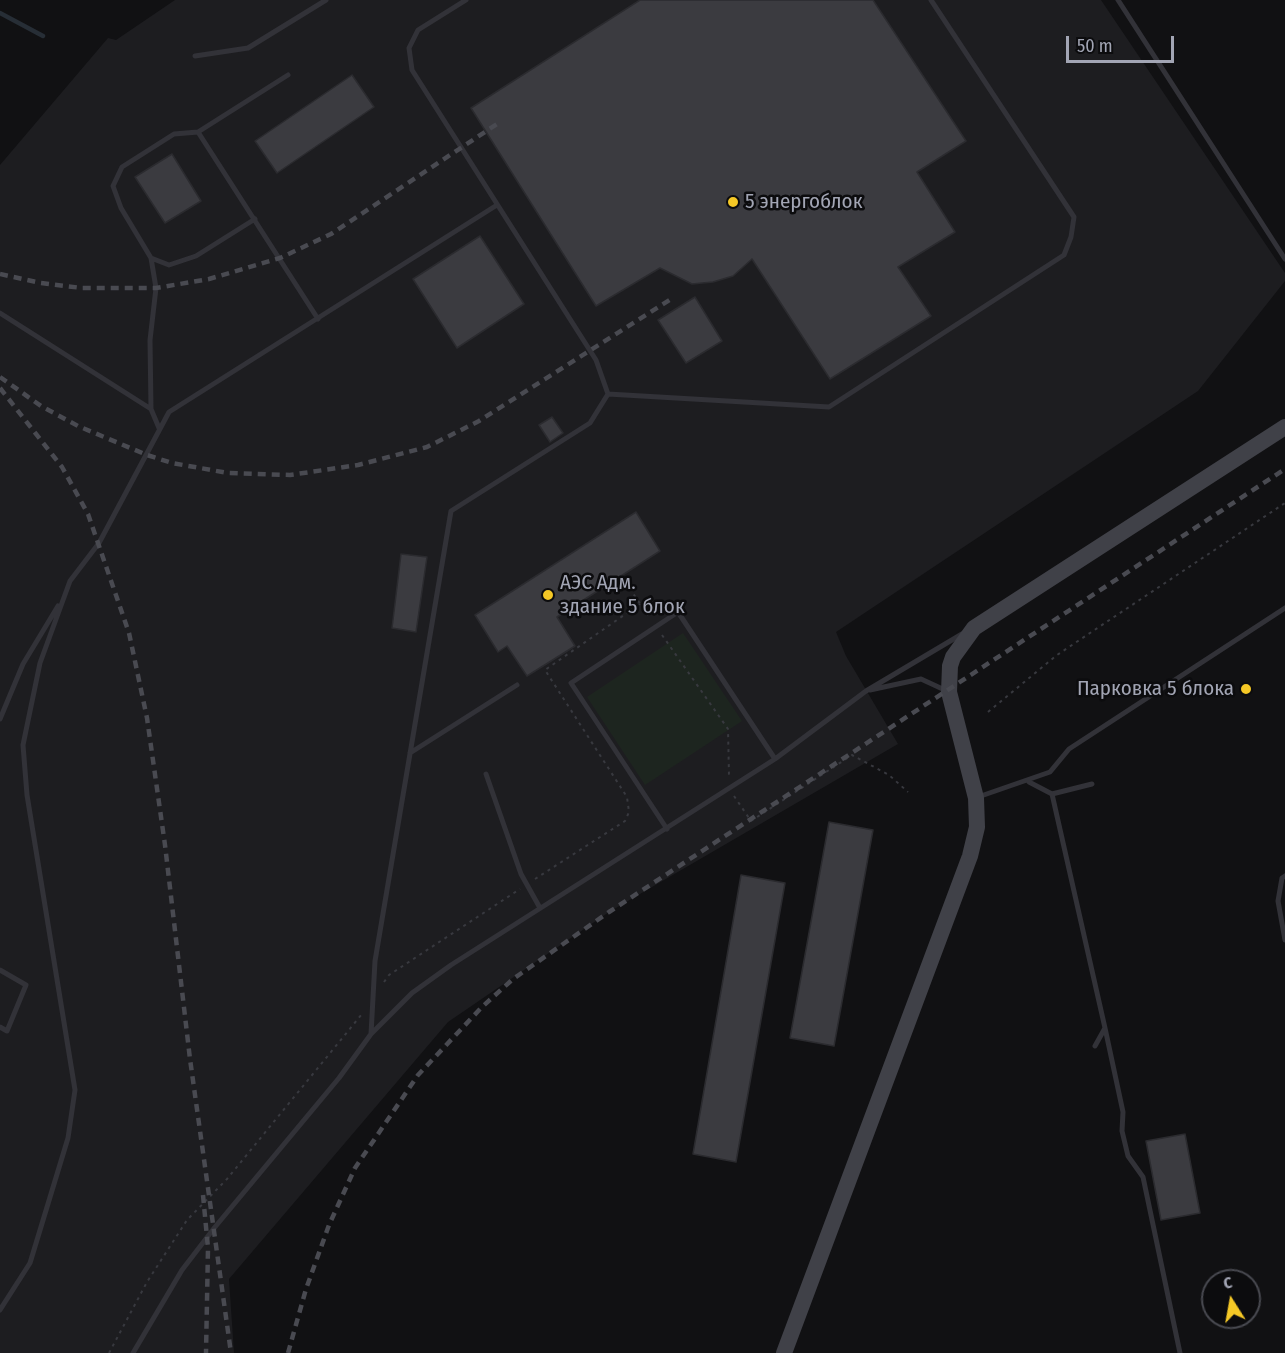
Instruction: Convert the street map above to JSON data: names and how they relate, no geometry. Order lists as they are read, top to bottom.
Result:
{
  "places": ["5 энергоблок", "АЭС Адм. здание 5 блок", "Парковка 5 блока"],
  "scale_bar": "50 m",
  "north": "top"
}
